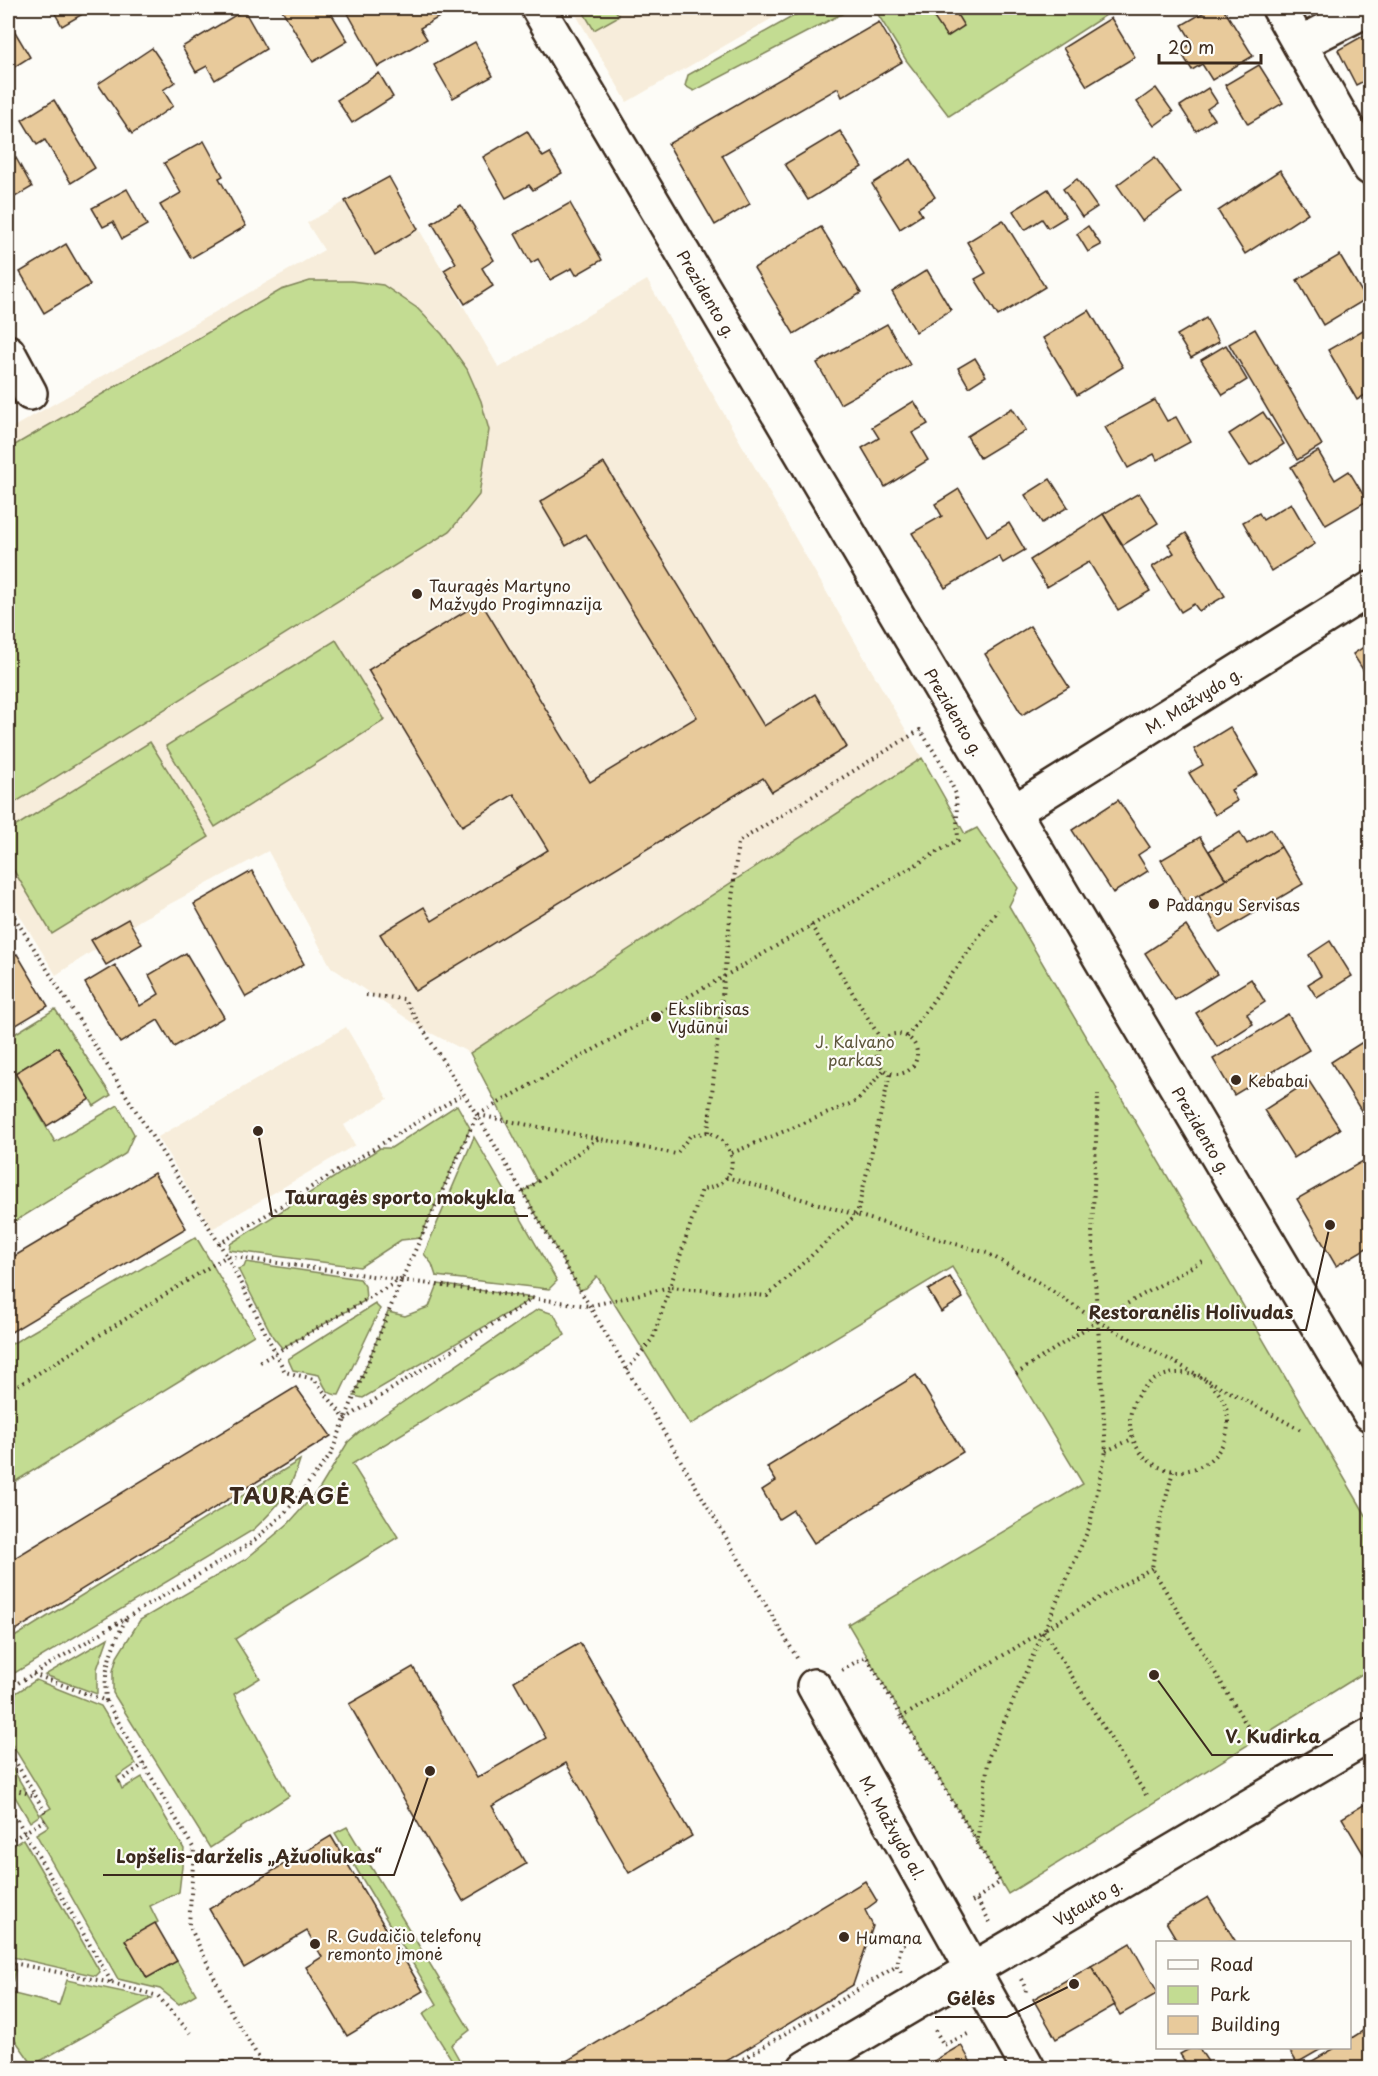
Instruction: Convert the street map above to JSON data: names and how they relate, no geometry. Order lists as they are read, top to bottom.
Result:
{
  "streets": {
    "street": [
      "Prezidento g.",
      "M. Mažvydo g.",
      "M. Mažvydo al.",
      "Vytauto g."
    ]
  },
  "crossings": [
    ["Prezidento g.", "M. Mažvydo g."],
    ["M. Mažvydo al.", "Vytauto g."]
  ],
  "districts": ["TAURAGĖ"],
  "parks": ["J. Kalvano parkas"],
  "places": [
    "Tauragės Martyno Mažvydo Progimnazija",
    "Padangu Servisas",
    "Ekslibrisas Vydūnui",
    "Kebabai",
    "Tauragės sporto mokykla",
    "Restoranėlis Holivudas",
    "V. Kudirka",
    "Lopšelis-darželis „Ąžuoliukas“",
    "Humana",
    "R. Gudaičio telefonų remonto įmonė",
    "Gėlės"
  ],
  "legend": ["Road", "Park", "Building"],
  "scale_bar": "20 m"
}
